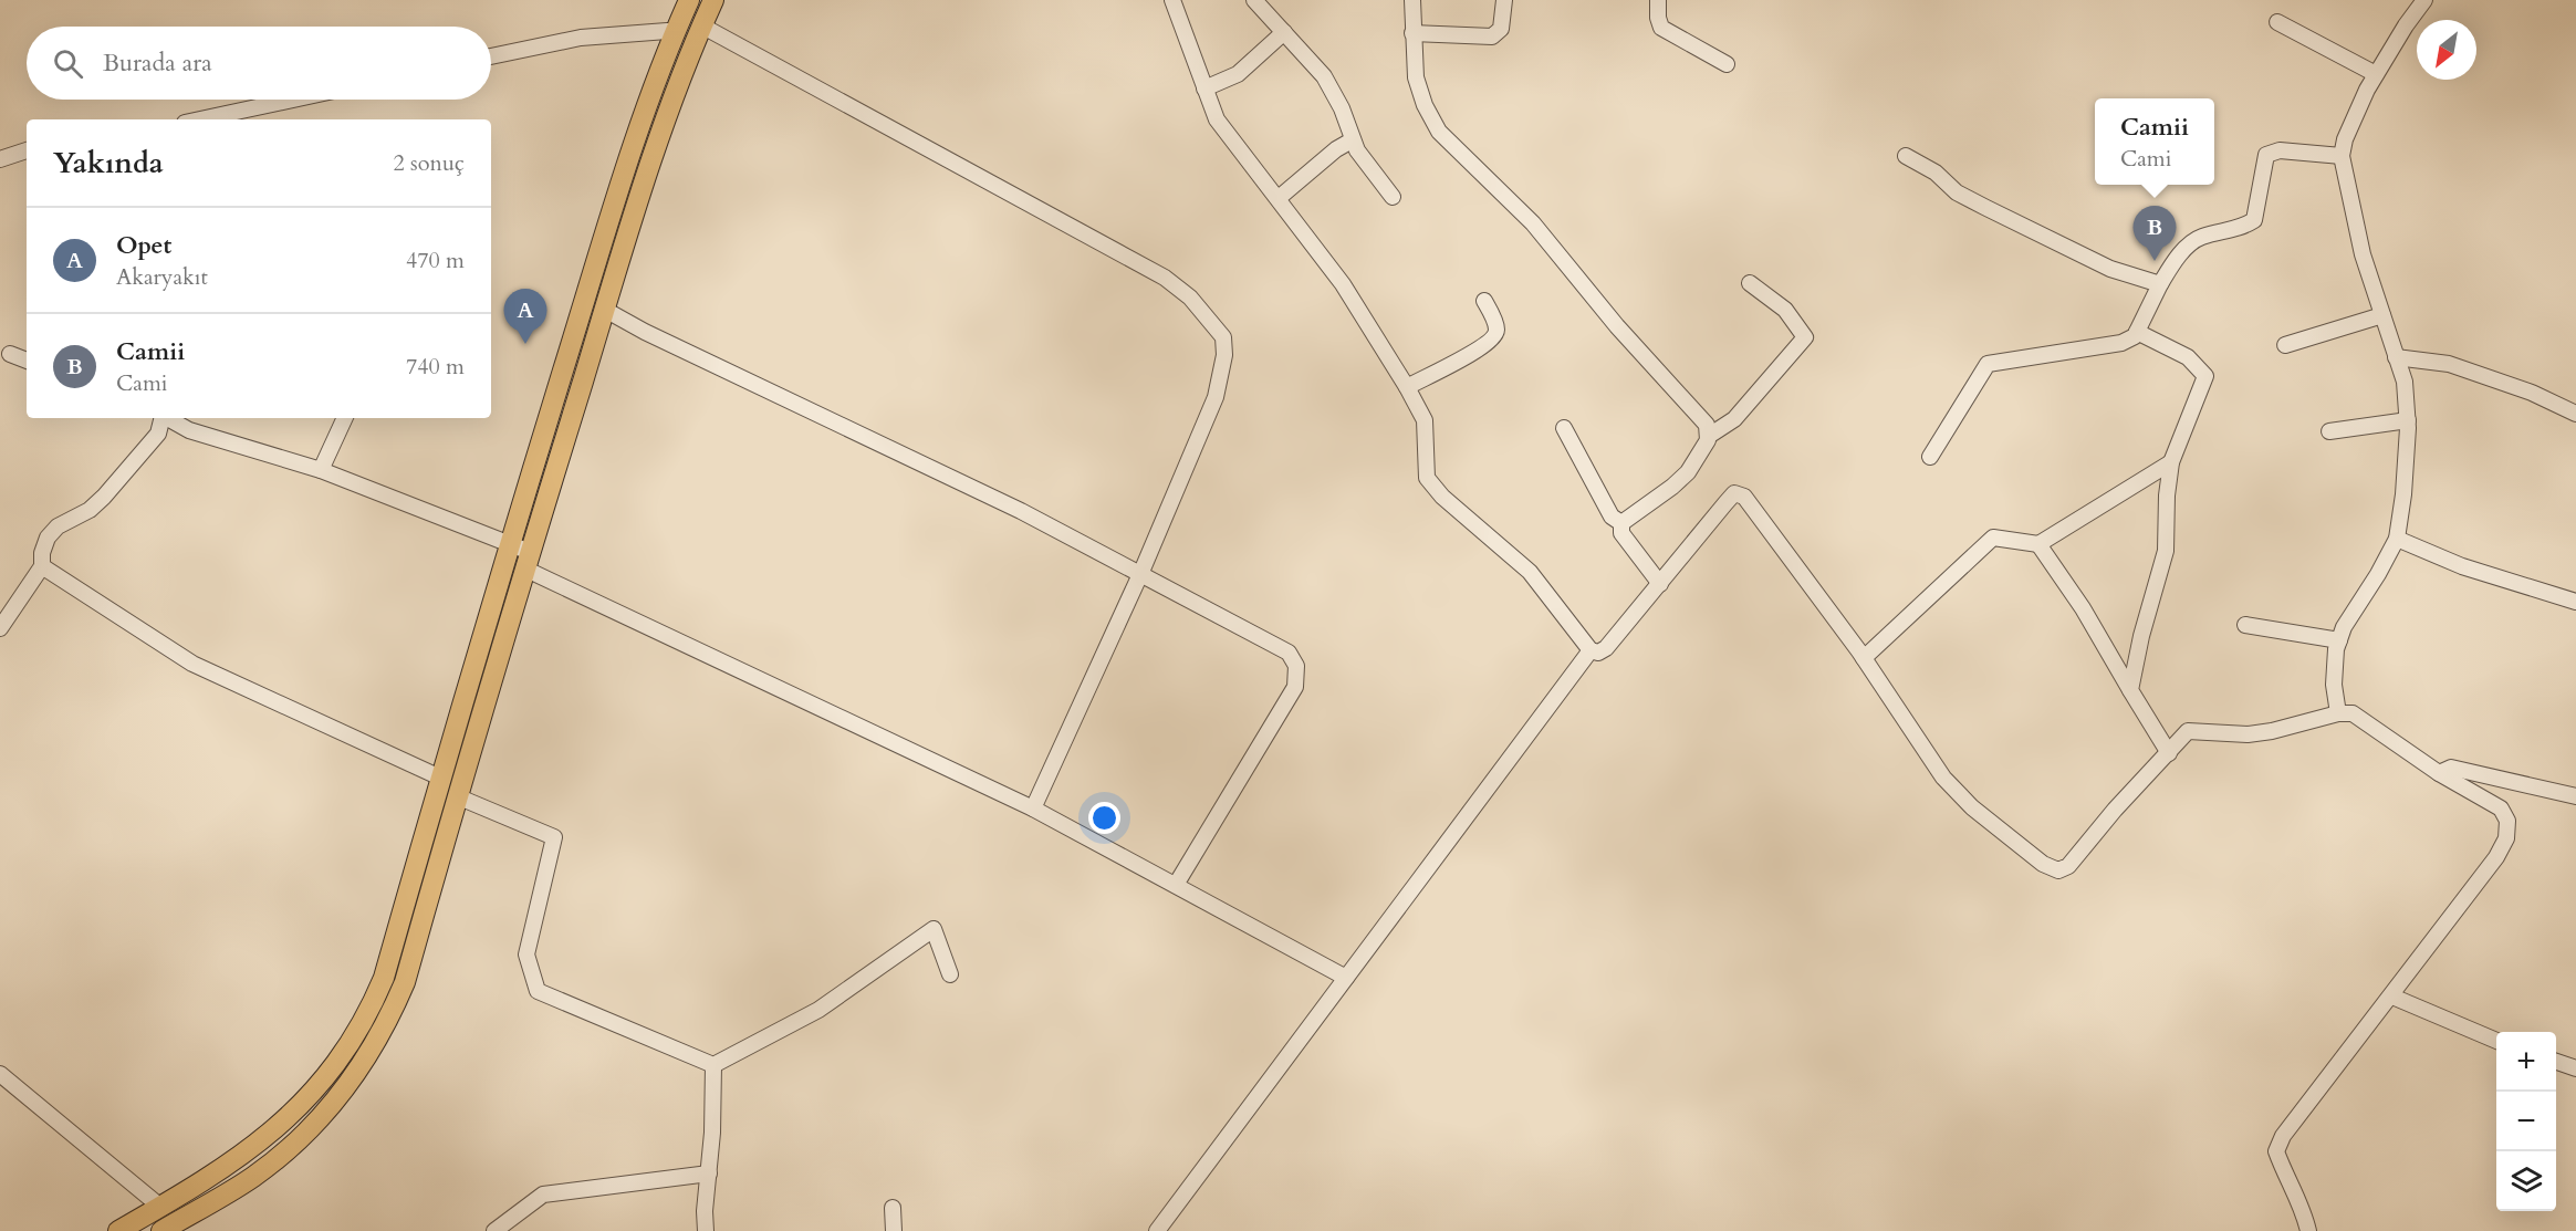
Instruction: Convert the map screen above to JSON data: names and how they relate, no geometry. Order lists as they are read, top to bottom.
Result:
{
  "north": "bottom left",
  "page": {
    "search": "Burada ara",
    "popup": ["Camii", "Cami"],
    "heading": ["Yakında", "2 sonuç"],
    "pins": ["B", "A"],
    "list": [
      {
        "mark": "A",
        "name": "Opet",
        "note": "Akaryakıt",
        "value": "470 m"
      },
      {
        "mark": "B",
        "name": "Camii",
        "note": "Cami",
        "value": "740 m"
      }
    ],
    "map_buttons": ["+", "−"]
  }
}
